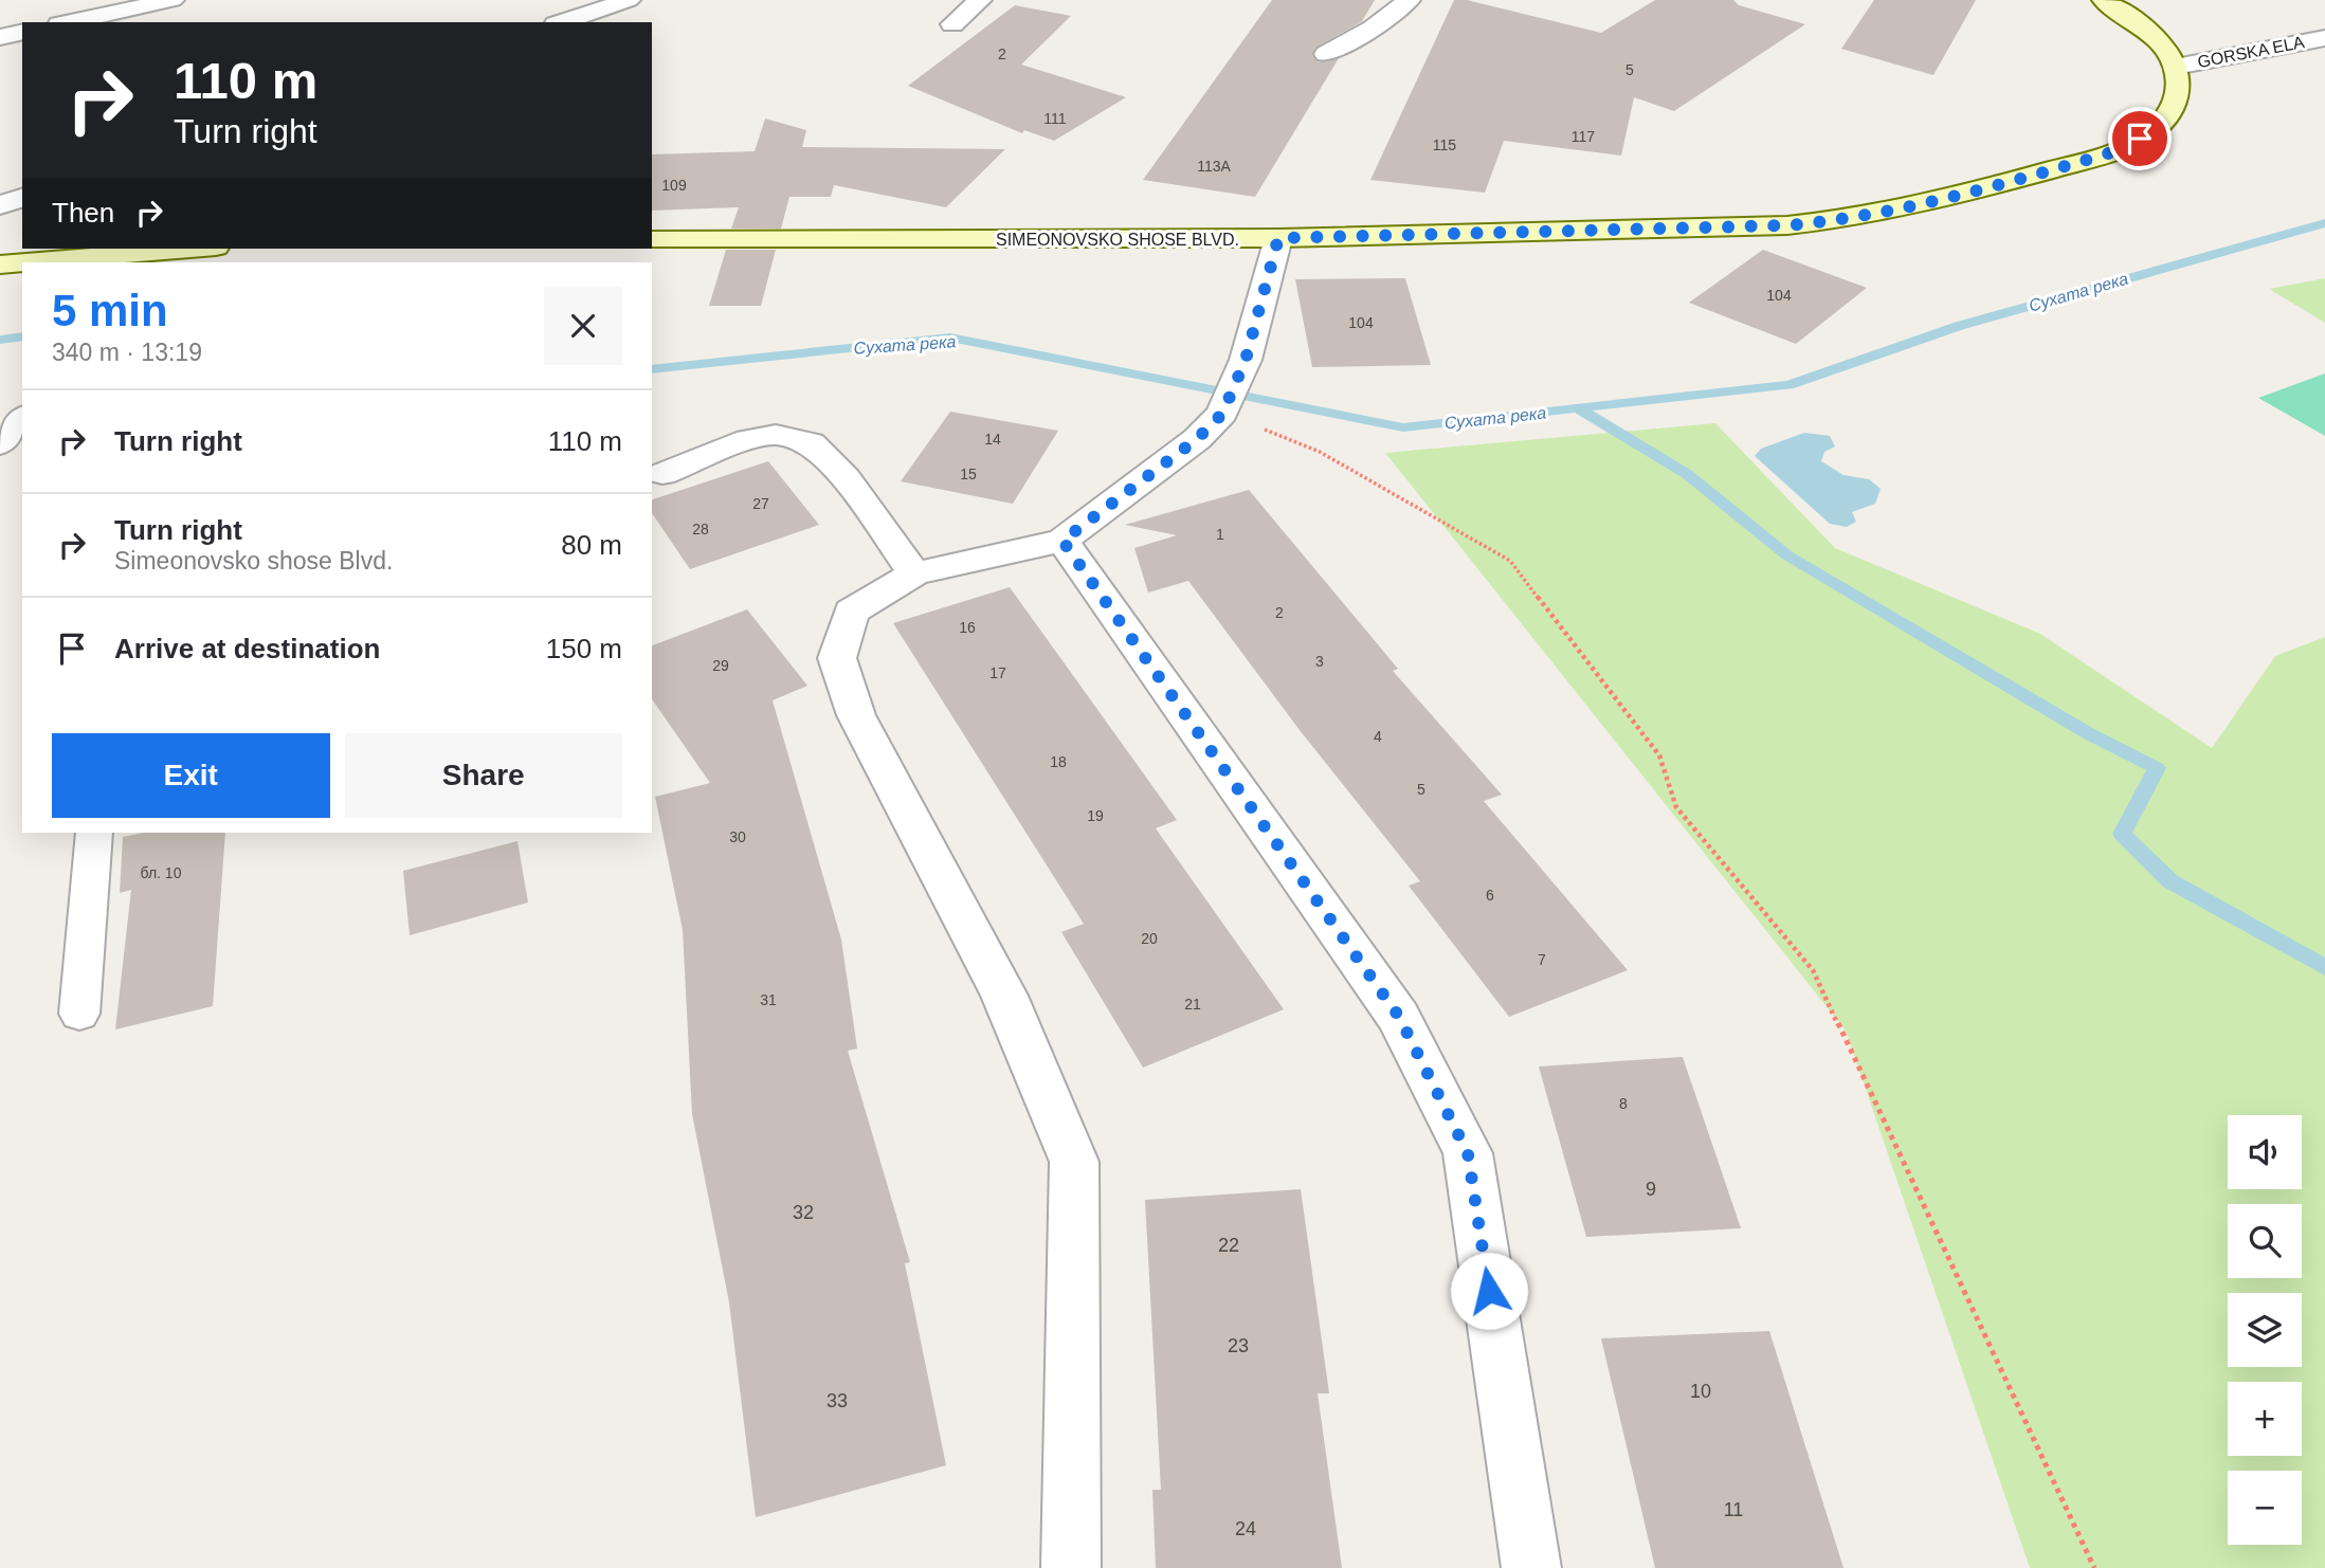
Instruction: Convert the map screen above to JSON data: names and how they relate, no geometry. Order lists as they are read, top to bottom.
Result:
{
  "streets": {
    "street": ["GORSKA ELA", "SIMEONOVSKO SHOSE BLVD."]
  },
  "crossings": [
    ["GORSKA ELA", "SIMEONOVSKO SHOSE BLVD."]
  ],
  "water": ["Сухата река"],
  "house_numbers": [
    "2",
    "5",
    "111",
    "117",
    "115",
    "113А",
    "109",
    "104",
    "104",
    "14",
    "15",
    "27",
    "28",
    "1",
    "2",
    "16",
    "3",
    "29",
    "17",
    "4",
    "18",
    "5",
    "19",
    "30",
    "бл. 10",
    "6",
    "20",
    "7",
    "31",
    "21",
    "8",
    "9",
    "32",
    "22",
    "23",
    "10",
    "33",
    "11",
    "24"
  ],
  "page": {
    "turn": ["110 m", "Turn right"],
    "then": "Then",
    "heading": ["5 min", "340 m · 13:19"],
    "list": [
      {
        "name": "Turn right",
        "value": "110 m"
      },
      {
        "name": "Turn right",
        "note": "Simeonovsko shose Blvd.",
        "value": "80 m"
      },
      {
        "name": "Arrive at destination",
        "value": "150 m"
      }
    ],
    "buttons": ["Exit", "Share"],
    "map_buttons": ["+", "−"]
  }
}
